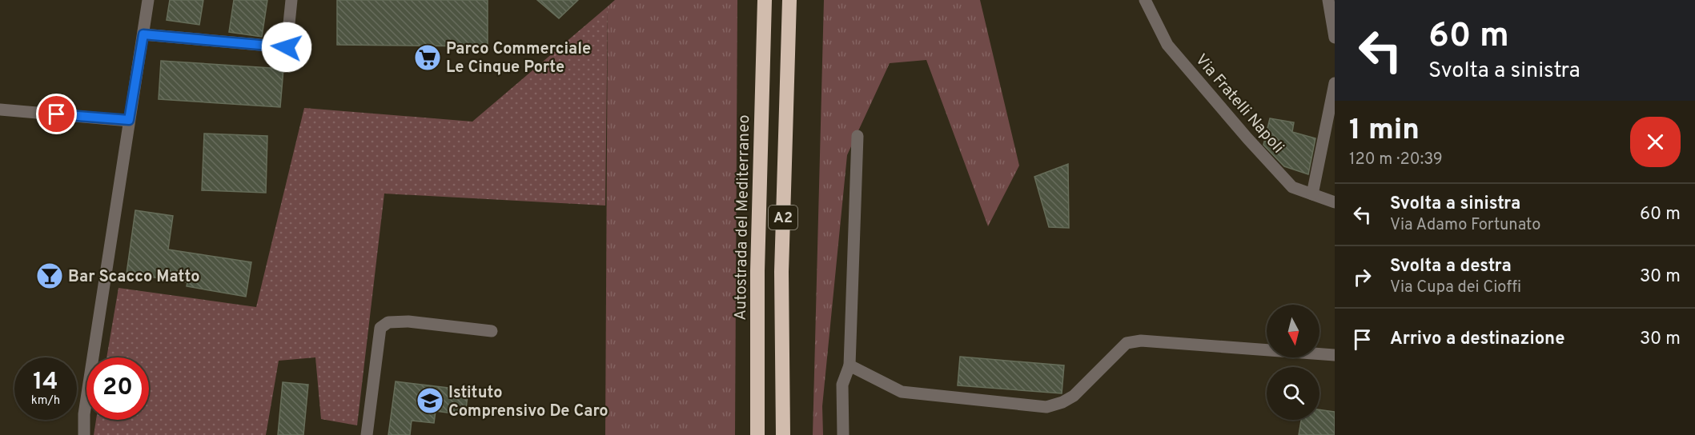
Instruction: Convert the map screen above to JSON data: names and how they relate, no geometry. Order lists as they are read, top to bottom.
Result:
{
  "streets": {
    "highway": ["Autostrada del Mediterraneo", "A2"],
    "street": ["Via Fratelli Napoli"]
  },
  "places": {
    "supermarket": ["Parco Commerciale Le Cinque Porte"],
    "bar": ["Bar Scacco Matto"],
    "school or university": ["Istituto Comprensivo De Caro"]
  },
  "north": "bottom",
  "page": {
    "turn": ["60 m", "Svolta a sinistra"],
    "heading": ["1 min", "120 m · 20:39"],
    "list": [
      {
        "name": "Svolta a sinistra",
        "note": "Via Adamo Fortunato",
        "value": "60 m"
      },
      {
        "name": "Svolta a destra",
        "note": "Via Cupa dei Cioffi",
        "value": "30 m"
      },
      {
        "name": "Arrivo a destinazione",
        "value": "30 m"
      }
    ],
    "speed": "14 km/h",
    "limit": "20"
  }
}
